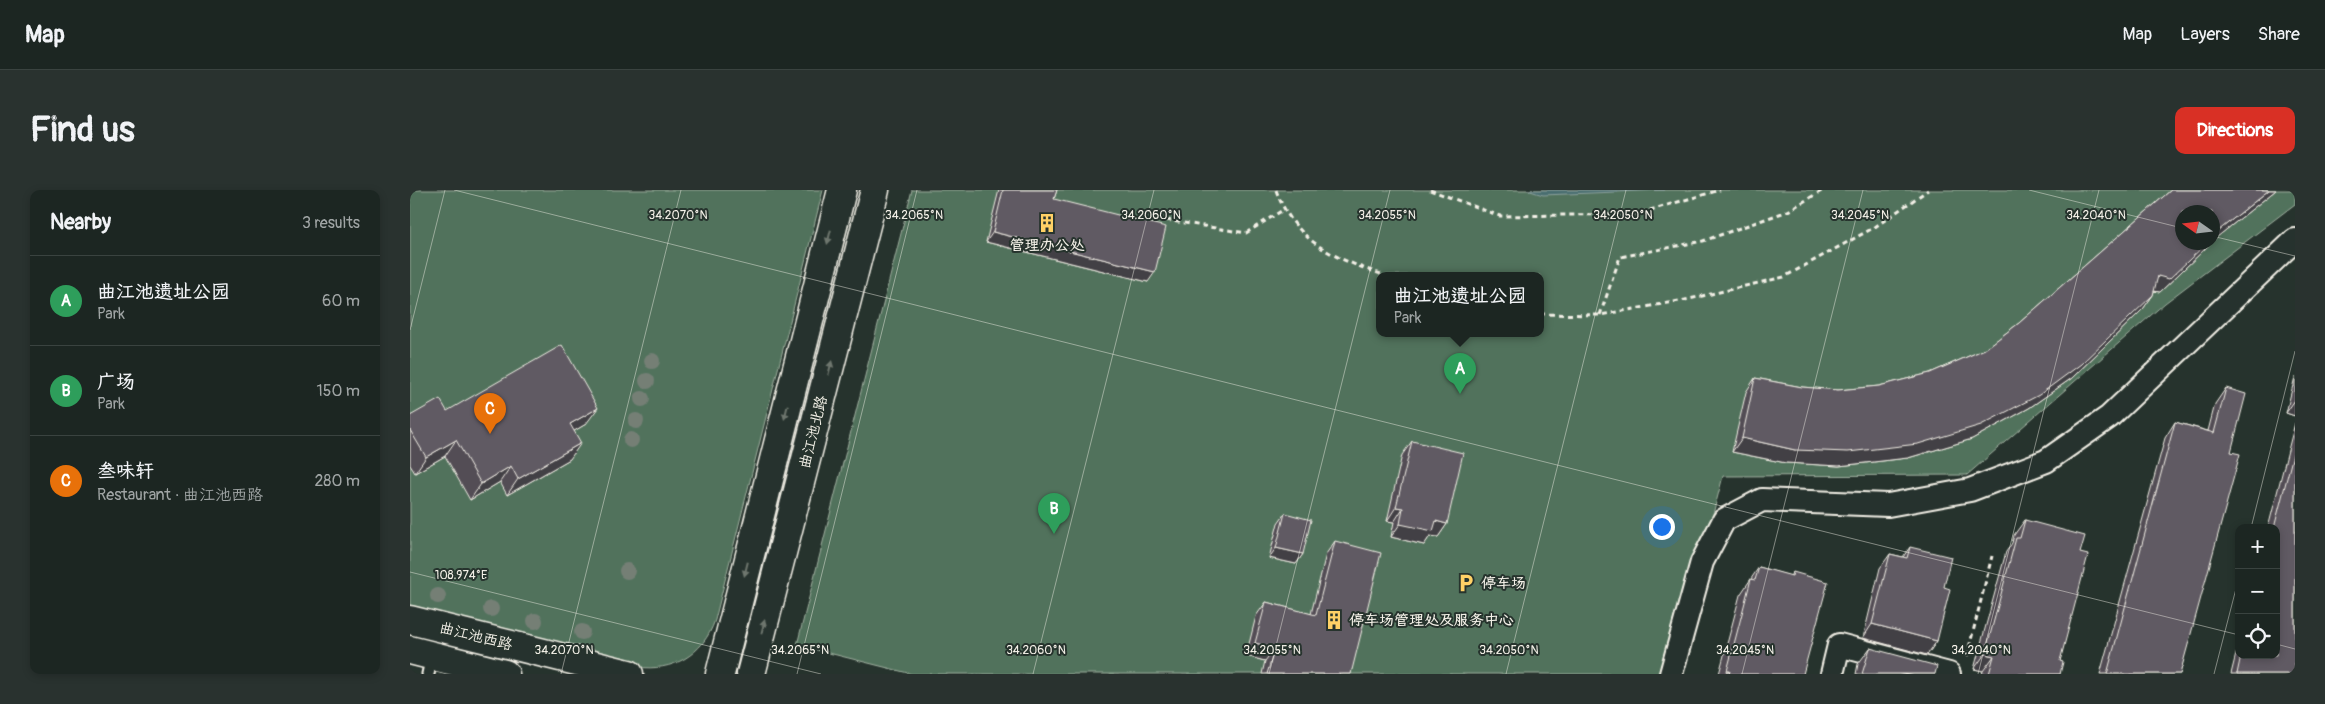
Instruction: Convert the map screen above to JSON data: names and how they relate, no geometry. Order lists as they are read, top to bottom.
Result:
{
  "streets": {
    "main road": ["曲江池北路", "曲江池西路"]
  },
  "places": {
    "building": ["管理办公处", "停车场管理处及服务中心"],
    "parking": ["停车场"]
  },
  "north": "left",
  "page": {
    "header": "Map",
    "nav": ["Map", "Layers", "Share"],
    "buttons": "Directions",
    "title": "Find us",
    "heading": ["Nearby", "3 results"],
    "list": [
      {
        "mark": "A",
        "name": "曲江池遗址公园",
        "note": "Park",
        "value": "60 m"
      },
      {
        "mark": "B",
        "name": "广场",
        "note": "Park",
        "value": "150 m"
      },
      {
        "mark": "C",
        "name": "叁味轩",
        "note": "Restaurant · 曲江池西路",
        "value": "280 m"
      }
    ],
    "popup": ["曲江池遗址公园", "Park"],
    "pins": ["A", "C", "B"],
    "map_buttons": ["+", "−"]
  },
  "coordinates": [
    "34.2045°N",
    "34.2040°N",
    "34.2070°N",
    "34.2065°N",
    "34.2060°N",
    "34.2055°N",
    "34.2050°N",
    "108.974°E"
  ]
}
